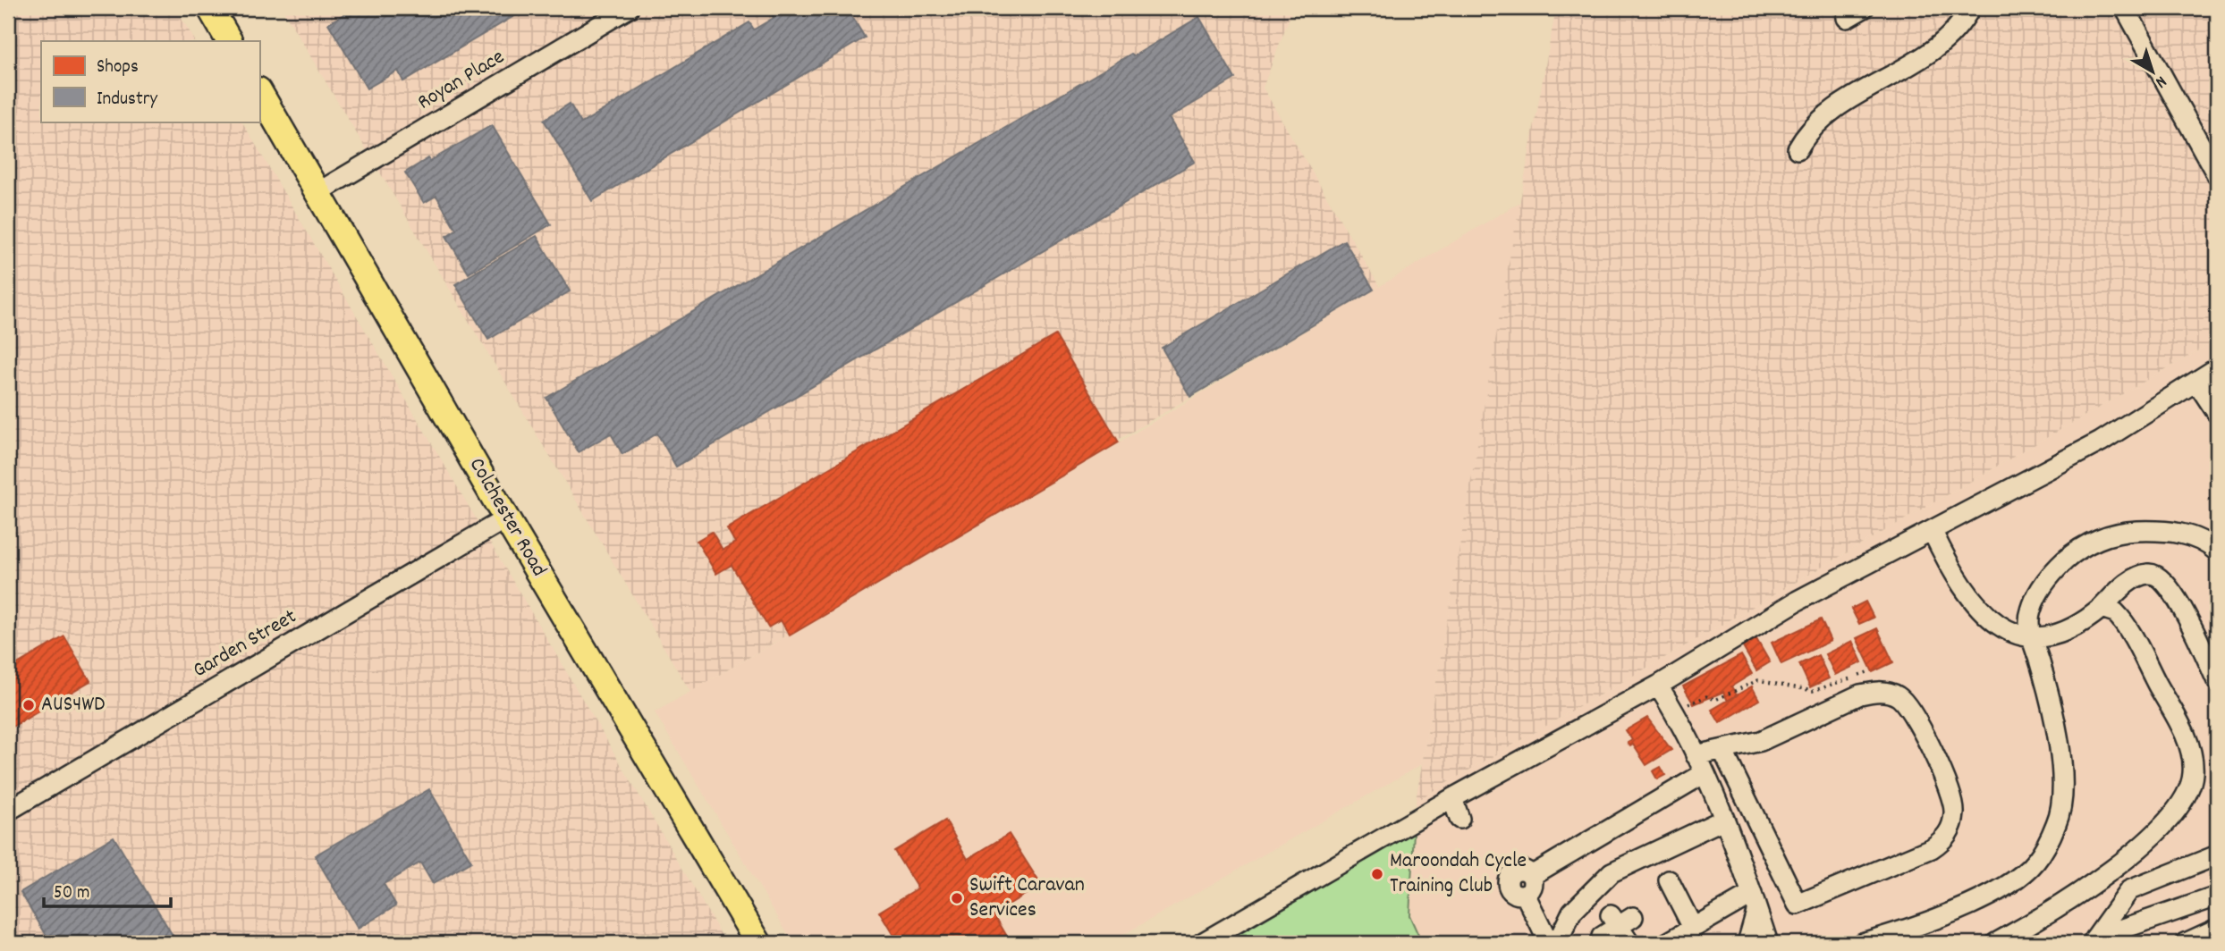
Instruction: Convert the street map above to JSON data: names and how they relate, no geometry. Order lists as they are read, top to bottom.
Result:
{
  "streets": {
    "main road": ["Colchester Road"],
    "street": ["Royan Place", "Garden Street"]
  },
  "crossings": [
    ["Royan Place", "Colchester Road"],
    ["Colchester Road", "Garden Street"]
  ],
  "places": ["AUS4WD", "Maroondah Cycle Training Club", "Swift Caravan Services"],
  "legend": ["Shops", "Industry"],
  "scale_bar": "50 m",
  "north": "bottom right"
}
